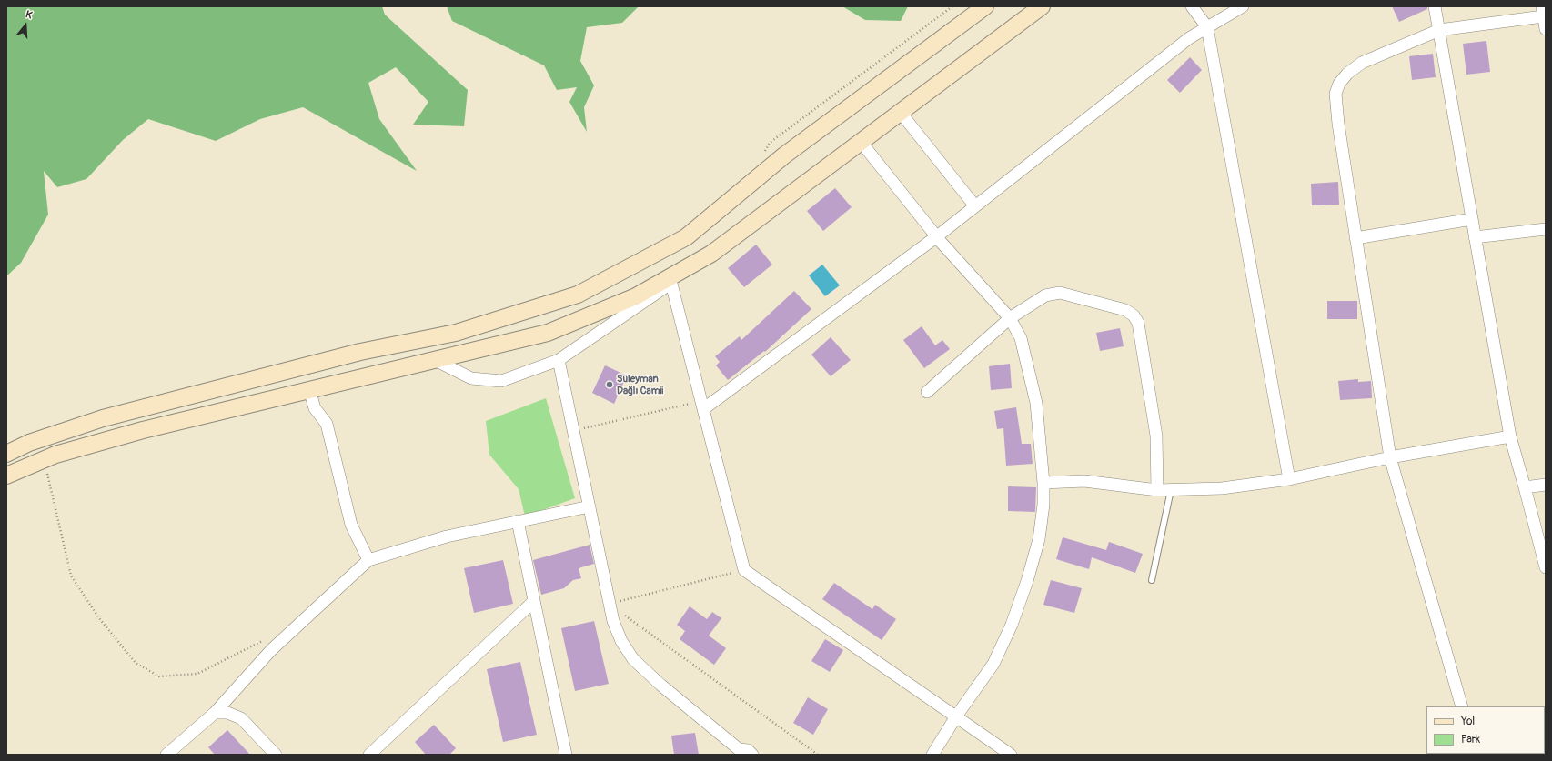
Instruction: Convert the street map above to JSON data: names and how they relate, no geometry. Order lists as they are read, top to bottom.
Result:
{
  "places": ["Süleyman Dağlı Camii"],
  "legend": ["Yol", "Park"],
  "north": "top"
}
